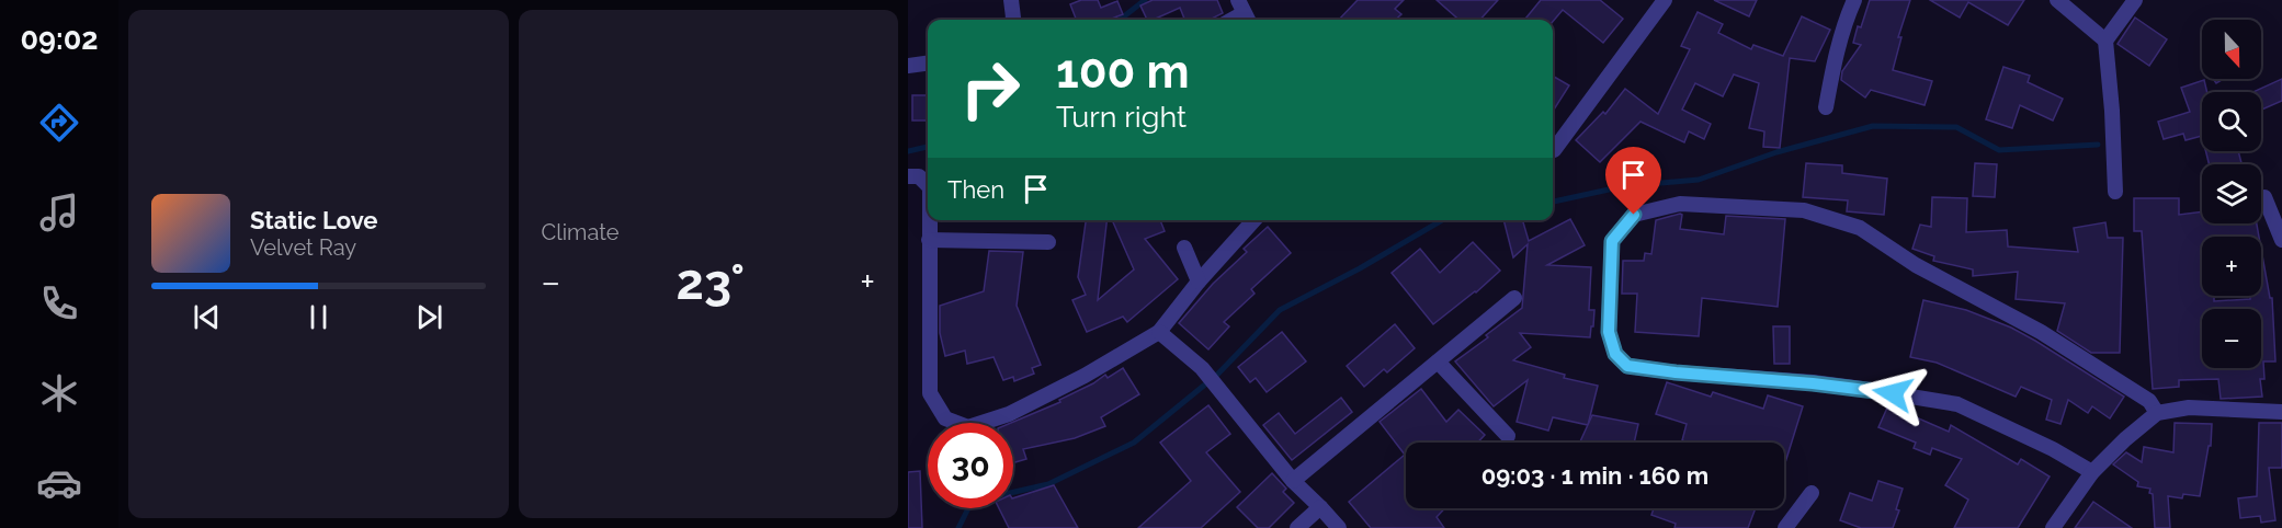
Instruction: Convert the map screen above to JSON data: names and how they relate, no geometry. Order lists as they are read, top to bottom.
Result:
{
  "north": "bottom",
  "page": {
    "tabs": "09:02",
    "tile": "Climate",
    "map_buttons": ["+", "−"],
    "turn": ["100 m", "Turn right"],
    "then": "Then",
    "song": ["Static Love", "Velvet Ray"],
    "heat": ["−", "23°", "+"],
    "limit": "30",
    "trip": "09:03 · 1 min · 160 m"
  }
}
